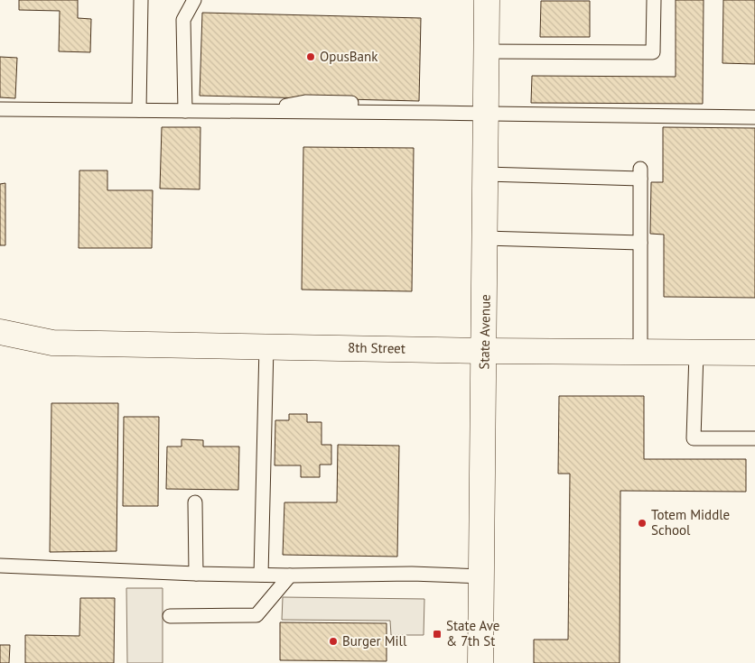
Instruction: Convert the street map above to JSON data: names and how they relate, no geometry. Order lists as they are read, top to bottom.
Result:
{
  "streets": {
    "street": ["State Avenue", "8th Street"]
  },
  "crossings": [
    ["State Avenue", "8th Street"]
  ],
  "places": {
    "other": ["OpusBank", "Totem Middle School", "Burger Mill"],
    "transit": ["State Ave & 7th St"]
  }
}
